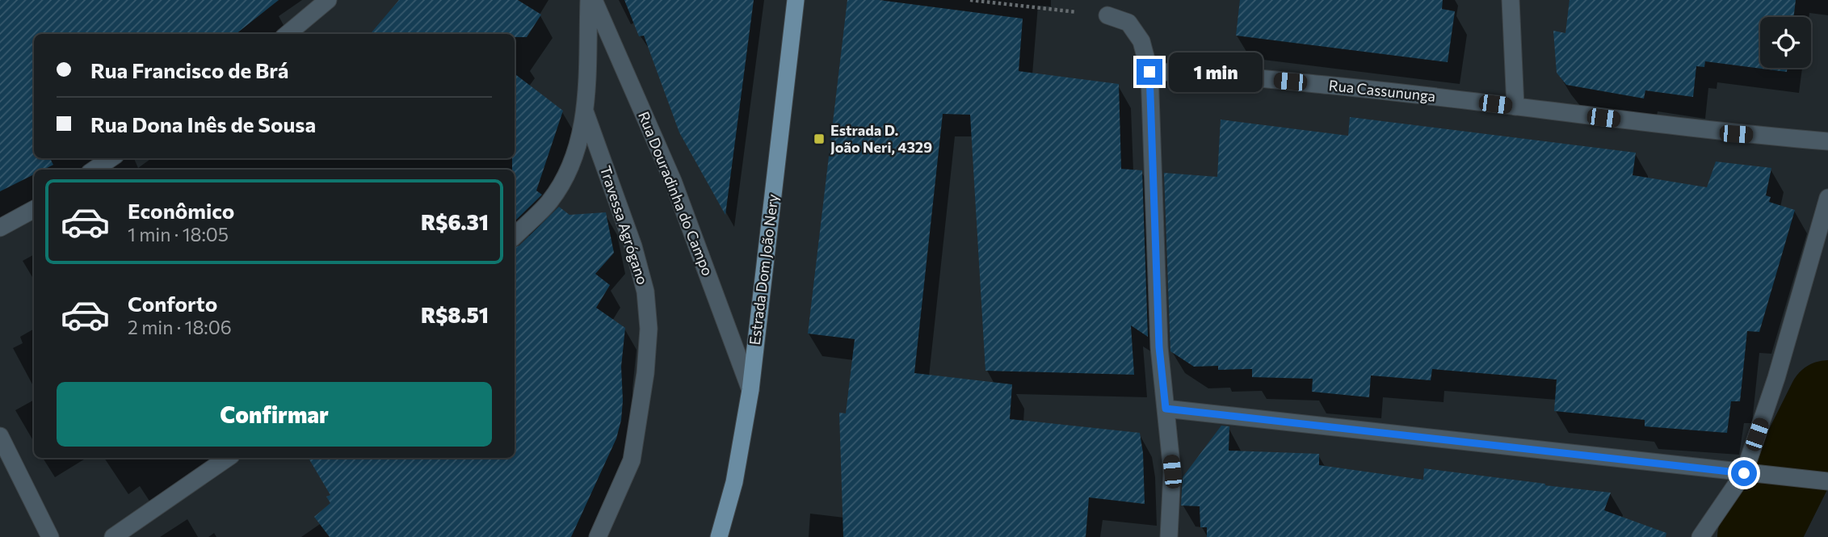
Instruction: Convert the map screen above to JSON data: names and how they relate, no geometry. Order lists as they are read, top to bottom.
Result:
{
  "streets": {
    "main road": ["Estrada Dom João Nery"],
    "street": ["Rua Cassununga", "Rua Douradinha do Campo", "Travessa Agrógano"]
  },
  "crossings": [
    ["Rua Douradinha do Campo", "Estrada Dom João Nery"]
  ],
  "places": {
    "transit": ["Estrada D. João Neri, 4329"]
  },
  "page": {
    "banner": ["Rua Francisco de Brá", "Rua Dona Inês de Sousa"],
    "bubble": "1 min",
    "list": [
      {
        "name": "Econômico",
        "note": "1 min · 18:05",
        "value": "R$6.31"
      },
      {
        "name": "Conforto",
        "note": "2 min · 18:06",
        "value": "R$8.51"
      }
    ],
    "buttons": "Confirmar"
  }
}
